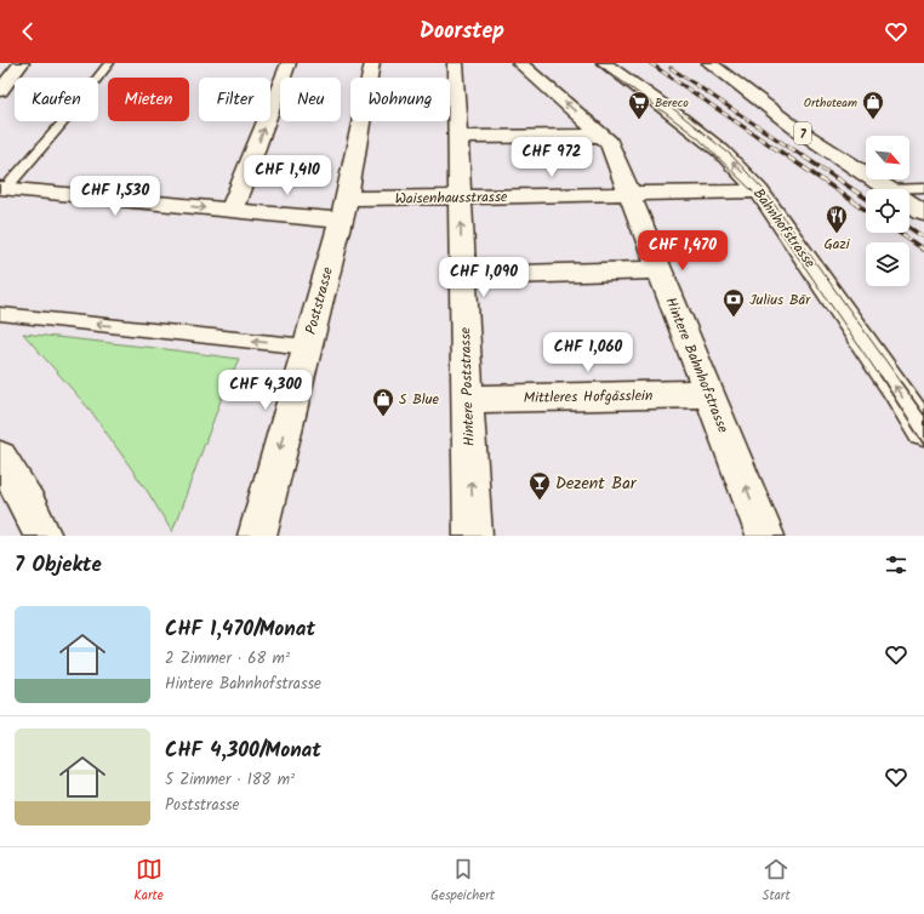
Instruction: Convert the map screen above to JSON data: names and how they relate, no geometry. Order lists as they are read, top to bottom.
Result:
{
  "streets": {
    "street": [
      "7",
      "Waisenhausstrasse",
      "Bahnhofstrasse",
      "Poststrasse",
      "Hintere Bahnhofstrasse",
      "Hintere Poststrasse",
      "Mittleres Hofgässlein"
    ]
  },
  "crossings": [
    ["Waisenhausstrasse", "Bahnhofstrasse"],
    ["Waisenhausstrasse", "Poststrasse"],
    ["Waisenhausstrasse", "Hintere Bahnhofstrasse"],
    ["Waisenhausstrasse", "Hintere Poststrasse"],
    ["Hintere Bahnhofstrasse", "Mittleres Hofgässlein"],
    ["Hintere Poststrasse", "Mittleres Hofgässlein"]
  ],
  "one_way": ["Poststrasse", "Hintere Bahnhofstrasse", "Hintere Poststrasse"],
  "places": {
    "supermarket": ["Bereco"],
    "shop": ["Orthoteam", "S Blue"],
    "restaurant": ["Gazi"],
    "bank": ["Julius Bär"],
    "bar": ["Dezent Bar"]
  },
  "north": "bottom right",
  "page": {
    "header": "Doorstep",
    "chip": [
      "Kaufen",
      "Mieten",
      "Filter",
      "Neu",
      "Wohnung"
    ],
    "price": [
      "CHF 972",
      "CHF 1,410",
      "CHF 1,530",
      "CHF 1,470",
      "CHF 1,090",
      "CHF 1,060",
      "CHF 4,300"
    ],
    "heading": "7 Objekte",
    "list": [
      {
        "name": "CHF 1,470/Monat",
        "note": "2 Zimmer · 68 m² · Hintere Bahnhofstrasse"
      },
      {
        "name": "CHF 4,300/Monat",
        "note": "5 Zimmer · 188 m² · Poststrasse"
      }
    ],
    "tabs": ["Karte", "Gespeichert", "Start"]
  }
}
